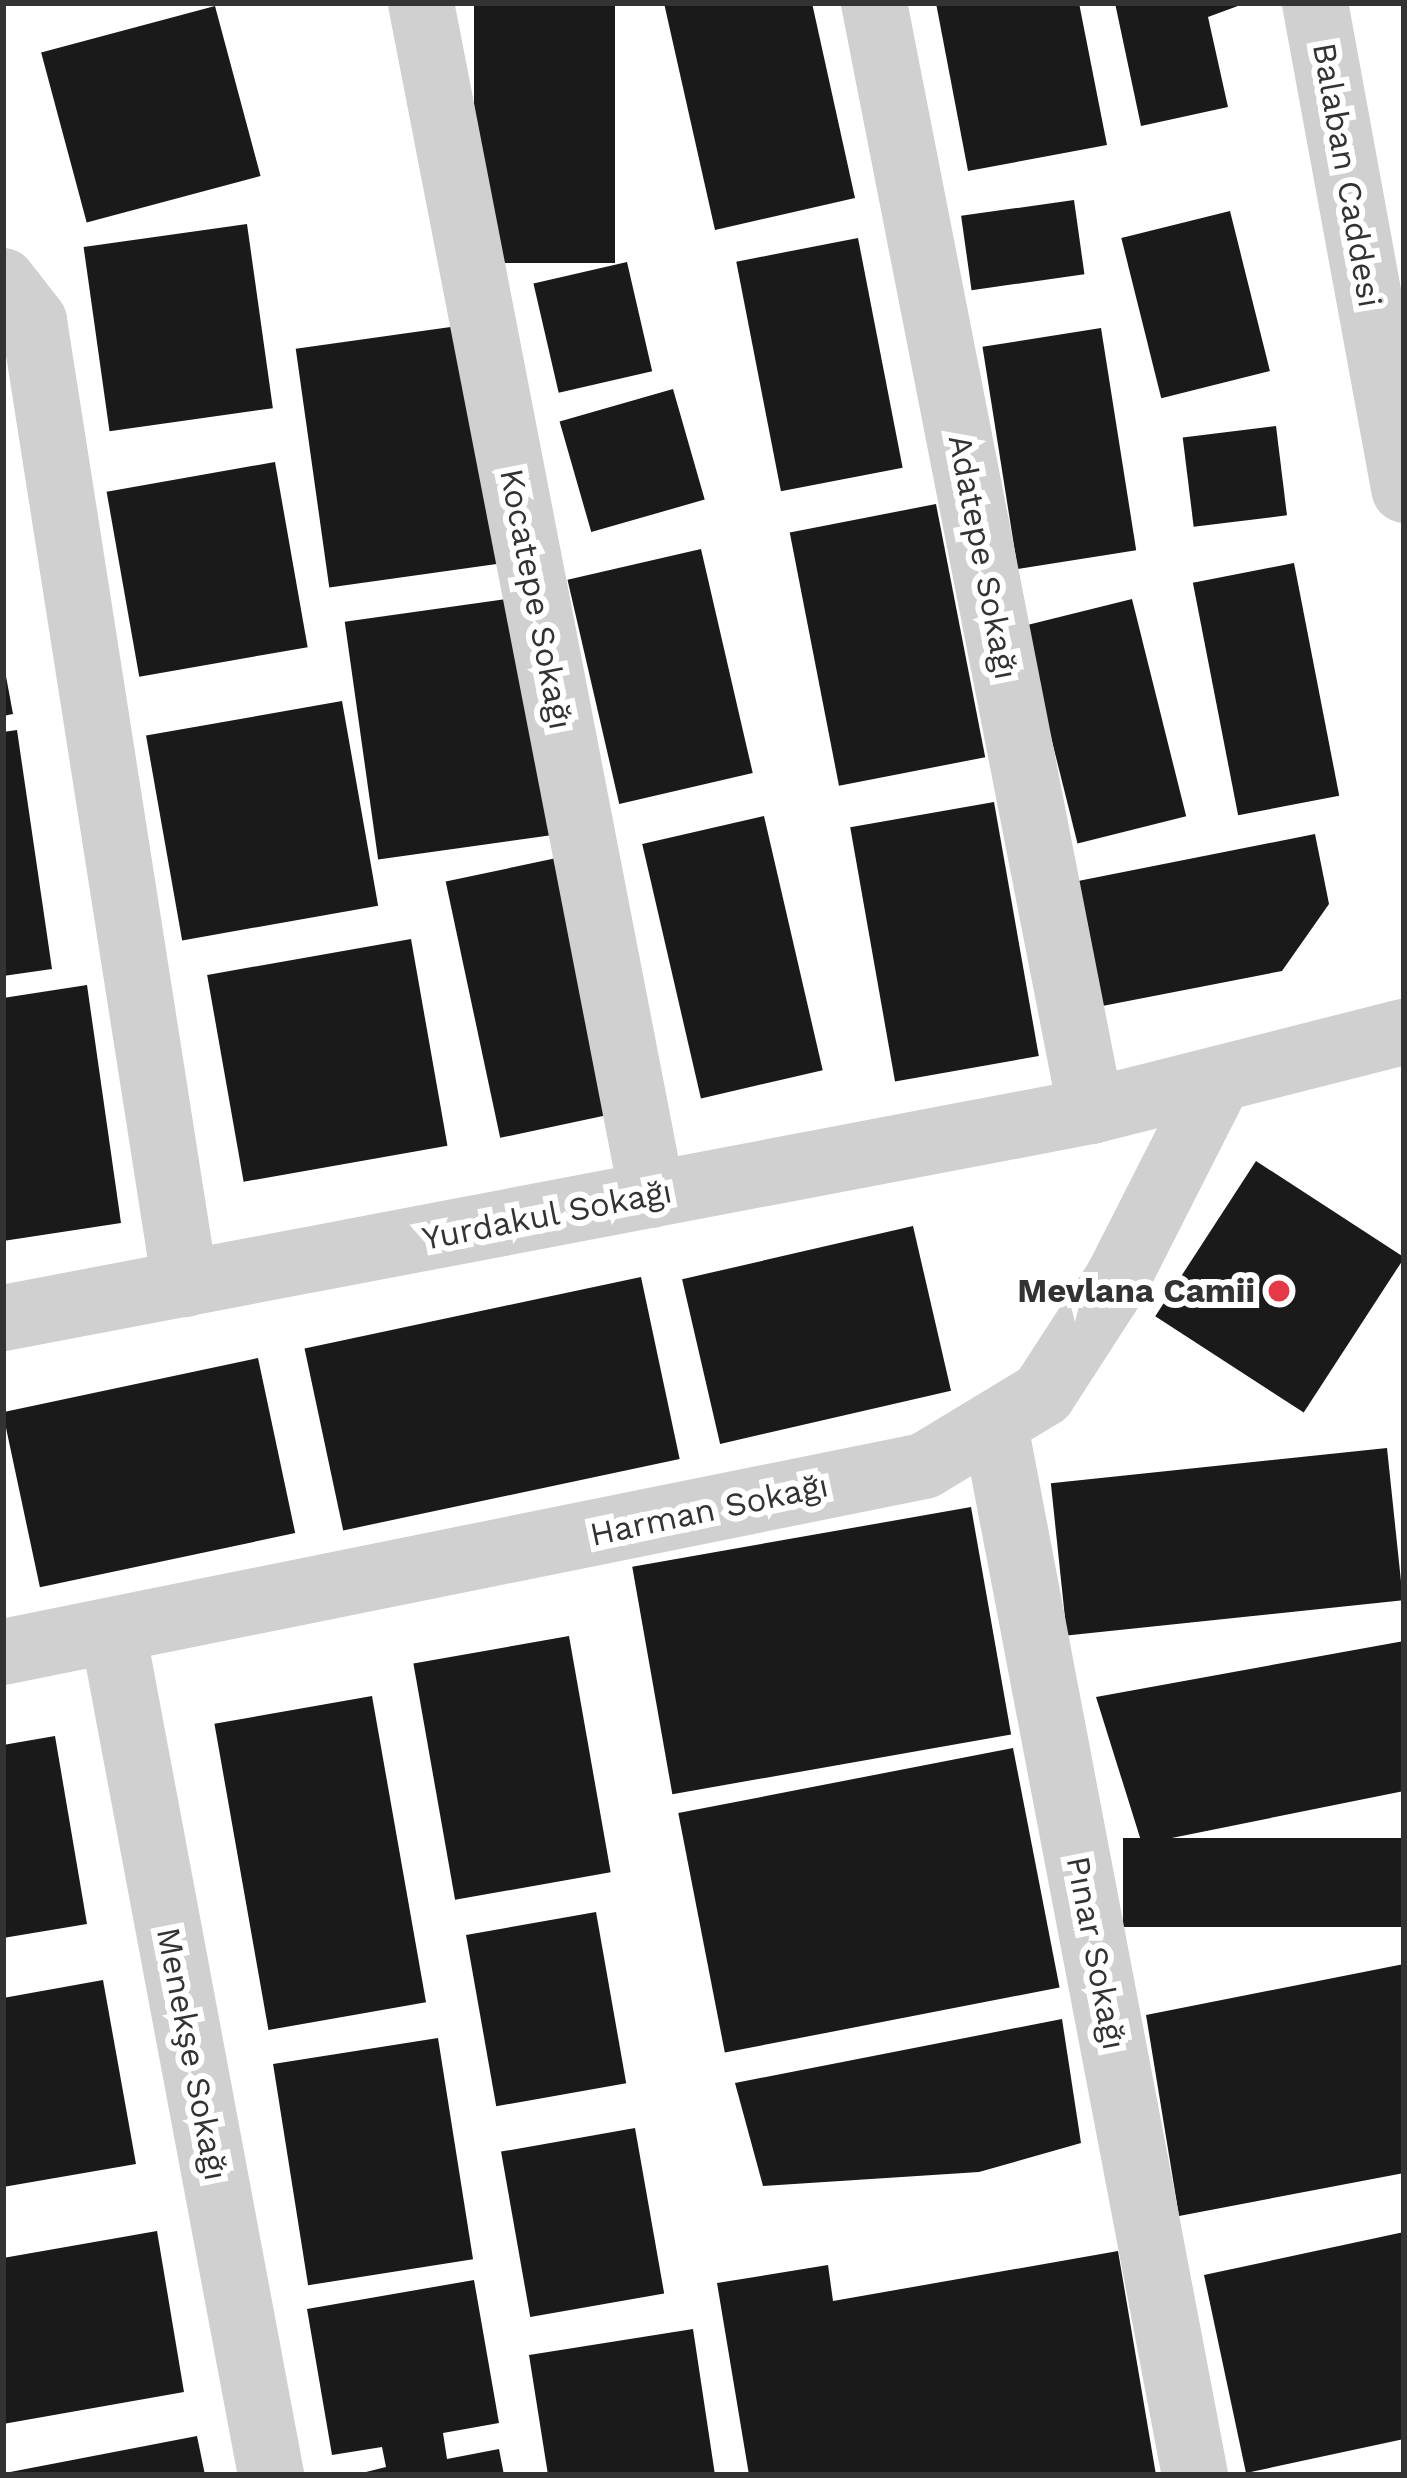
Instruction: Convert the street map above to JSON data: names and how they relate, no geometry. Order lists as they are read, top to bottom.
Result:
{
  "streets": {
    "street": [
      "Balaban Caddesi",
      "Adatepe Sokağı",
      "Kocatepe Sokağı",
      "Yurdakul Sokağı",
      "Harman Sokağı",
      "Pınar Sokağı",
      "Menekşe Sokağı"
    ]
  },
  "crossings": [
    ["Adatepe Sokağı", "Yurdakul Sokağı"],
    ["Kocatepe Sokağı", "Yurdakul Sokağı"],
    ["Harman Sokağı", "Pınar Sokağı"],
    ["Harman Sokağı", "Menekşe Sokağı"]
  ],
  "places": ["Mevlana Camii"]
}
